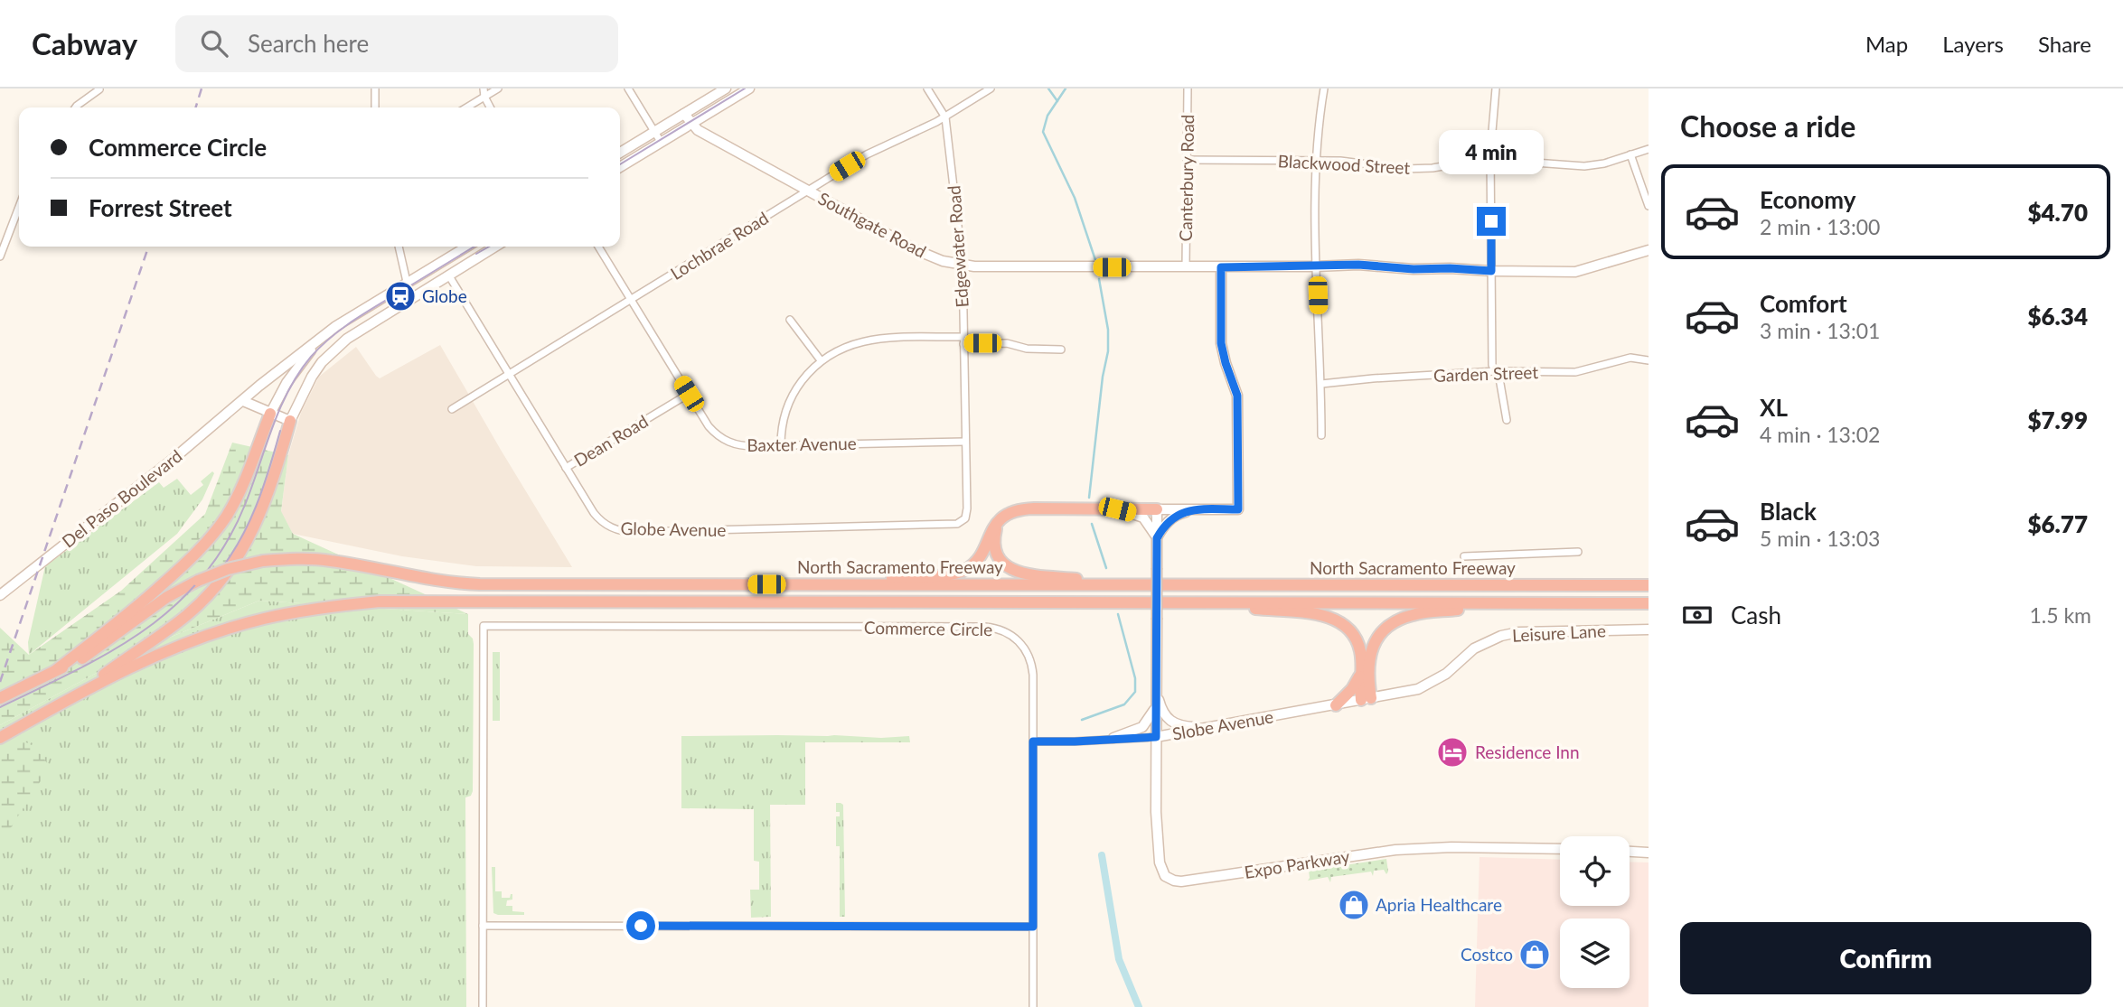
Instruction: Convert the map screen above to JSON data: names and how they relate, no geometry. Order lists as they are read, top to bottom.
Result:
{
  "streets": {
    "highway": ["North Sacramento Freeway"],
    "street": [
      "Blackwood Street",
      "Canterbury Road",
      "Southgate Road",
      "Lochbrae Road",
      "Edgewater Road",
      "Garden Street",
      "Dean Road",
      "Baxter Avenue",
      "Del Paso Boulevard",
      "Globe Avenue",
      "Commerce Circle",
      "Leisure Lane",
      "Slobe Avenue",
      "Expo Parkway"
    ]
  },
  "crossings": [
    ["Blackwood Street", "Canterbury Road"],
    ["Canterbury Road", "Southgate Road"],
    ["Southgate Road", "Lochbrae Road"],
    ["Southgate Road", "Edgewater Road"],
    ["Lochbrae Road", "Edgewater Road"],
    ["Lochbrae Road", "Baxter Avenue"],
    ["Lochbrae Road", "Globe Avenue"],
    ["Edgewater Road", "Baxter Avenue"],
    ["Edgewater Road", "Globe Avenue"],
    ["Dean Road", "Baxter Avenue"],
    ["Dean Road", "Globe Avenue"],
    ["Commerce Circle", "Slobe Avenue"],
    ["Leisure Lane", "Slobe Avenue"],
    ["Slobe Avenue", "Expo Parkway"]
  ],
  "places": {
    "station": ["Globe"],
    "hotel": ["Residence Inn"],
    "shop": ["Apria Healthcare", "Costco"]
  },
  "page": {
    "header": "Cabway",
    "search": "Search here",
    "nav": ["Map", "Layers", "Share"],
    "heading": "Choose a ride",
    "banner": ["Commerce Circle", "Forrest Street"],
    "bubble": "4 min",
    "list": [
      {
        "name": "Economy",
        "note": "2 min · 13:00",
        "value": "$4.70"
      },
      {
        "name": "Comfort",
        "note": "3 min · 13:01",
        "value": "$6.34"
      },
      {
        "name": "XL",
        "note": "4 min · 13:02",
        "value": "$7.99"
      },
      {
        "name": "Black",
        "note": "5 min · 13:03",
        "value": "$6.77"
      }
    ],
    "pay": ["Cash", "1.5 km"],
    "buttons": "Confirm"
  }
}
